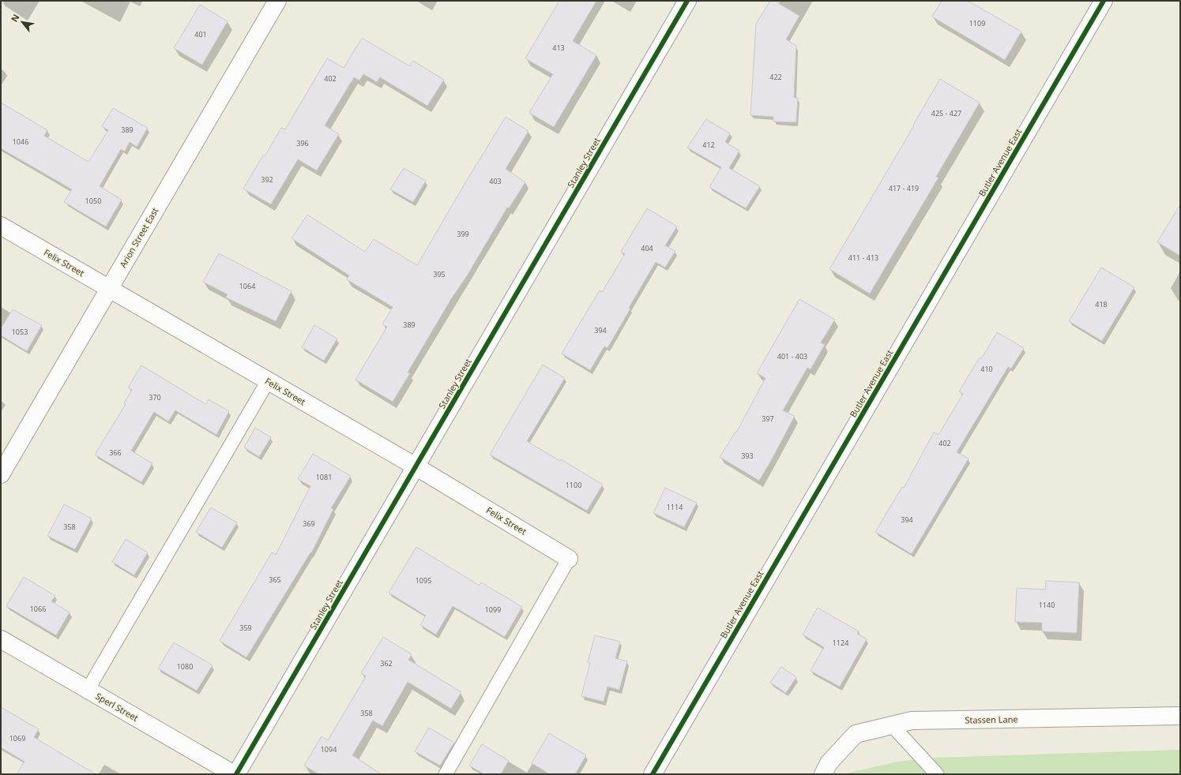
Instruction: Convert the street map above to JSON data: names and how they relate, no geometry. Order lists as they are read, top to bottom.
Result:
{
  "streets": {
    "street": [
      "Stanley Street",
      "Butler Avenue East",
      "Arion Street East",
      "Felix Street",
      "Sperl Street",
      "Stassen Lane"
    ]
  },
  "crossings": [
    ["Stanley Street", "Felix Street"],
    ["Arion Street East", "Felix Street"]
  ],
  "house_numbers": [
    "1109",
    "401",
    "413",
    "422",
    "402",
    "425 - 427",
    "389",
    "1046",
    "396",
    "412",
    "392",
    "403",
    "417 - 419",
    "1050",
    "399",
    "404",
    "411 - 413",
    "395",
    "1064",
    "418",
    "389",
    "394",
    "1053",
    "401 - 403",
    "410",
    "370",
    "397",
    "402",
    "366",
    "393",
    "1081",
    "1100",
    "1114",
    "394",
    "369",
    "358",
    "365",
    "1095",
    "1140",
    "1066",
    "1099",
    "359",
    "1124",
    "362",
    "1080",
    "358",
    "1069",
    "1094"
  ],
  "north": "top left"
}
